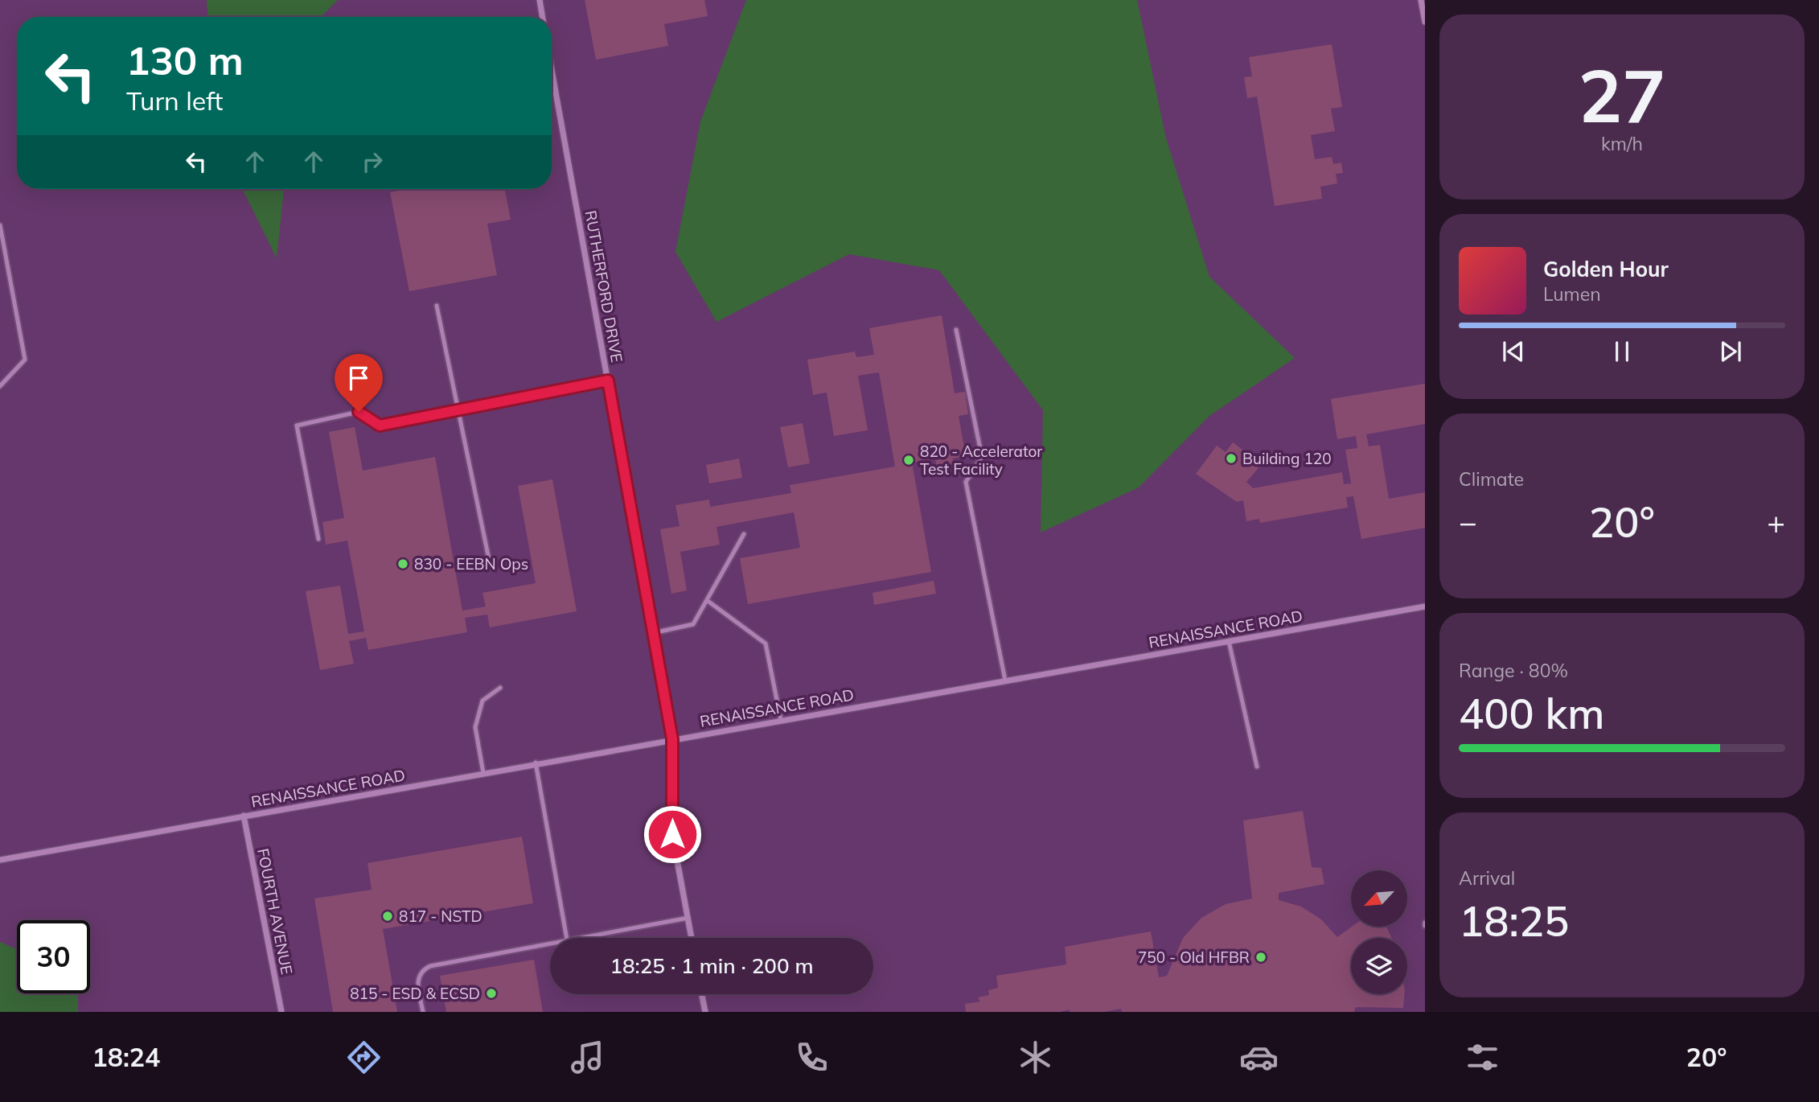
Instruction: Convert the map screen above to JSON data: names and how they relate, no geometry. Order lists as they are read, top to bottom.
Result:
{
  "streets": {
    "street": ["RUTHERFORD DRIVE", "RENAISSANCE ROAD", "FOURTH AVENUE"]
  },
  "crossings": [
    ["RUTHERFORD DRIVE", "RENAISSANCE ROAD"],
    ["RENAISSANCE ROAD", "FOURTH AVENUE"]
  ],
  "places": [
    "Building 120",
    "820 - Accelerator Test Facility",
    "830 - EEBN Ops",
    "817 - NSTD",
    "750 - Old HFBR",
    "815 - ESD & ECSD"
  ],
  "north": "bottom left",
  "page": {
    "tile": [
      ["27", "km/h"],
      "Climate",
      ["Range · 80%", "400 km"],
      ["Arrival", "18:25"]
    ],
    "turn": ["130 m", "Turn left"],
    "song": ["Golden Hour", "Lumen"],
    "heat": ["−", "20°", "+"],
    "limit": "30",
    "trip": "18:25 · 1 min · 200 m",
    "tabs": ["18:24", "20°"]
  }
}
